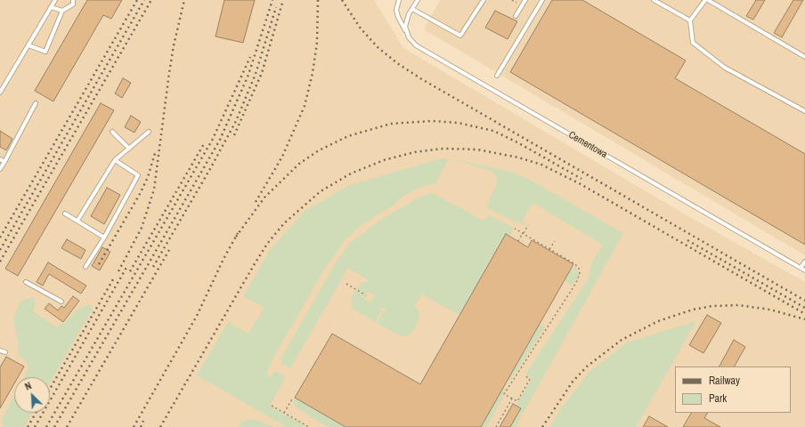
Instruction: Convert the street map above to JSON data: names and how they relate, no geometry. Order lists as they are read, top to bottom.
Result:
{
  "streets": {
    "lane": ["Cementowa"]
  },
  "legend": ["Railway", "Park"],
  "north": "top left"
}
